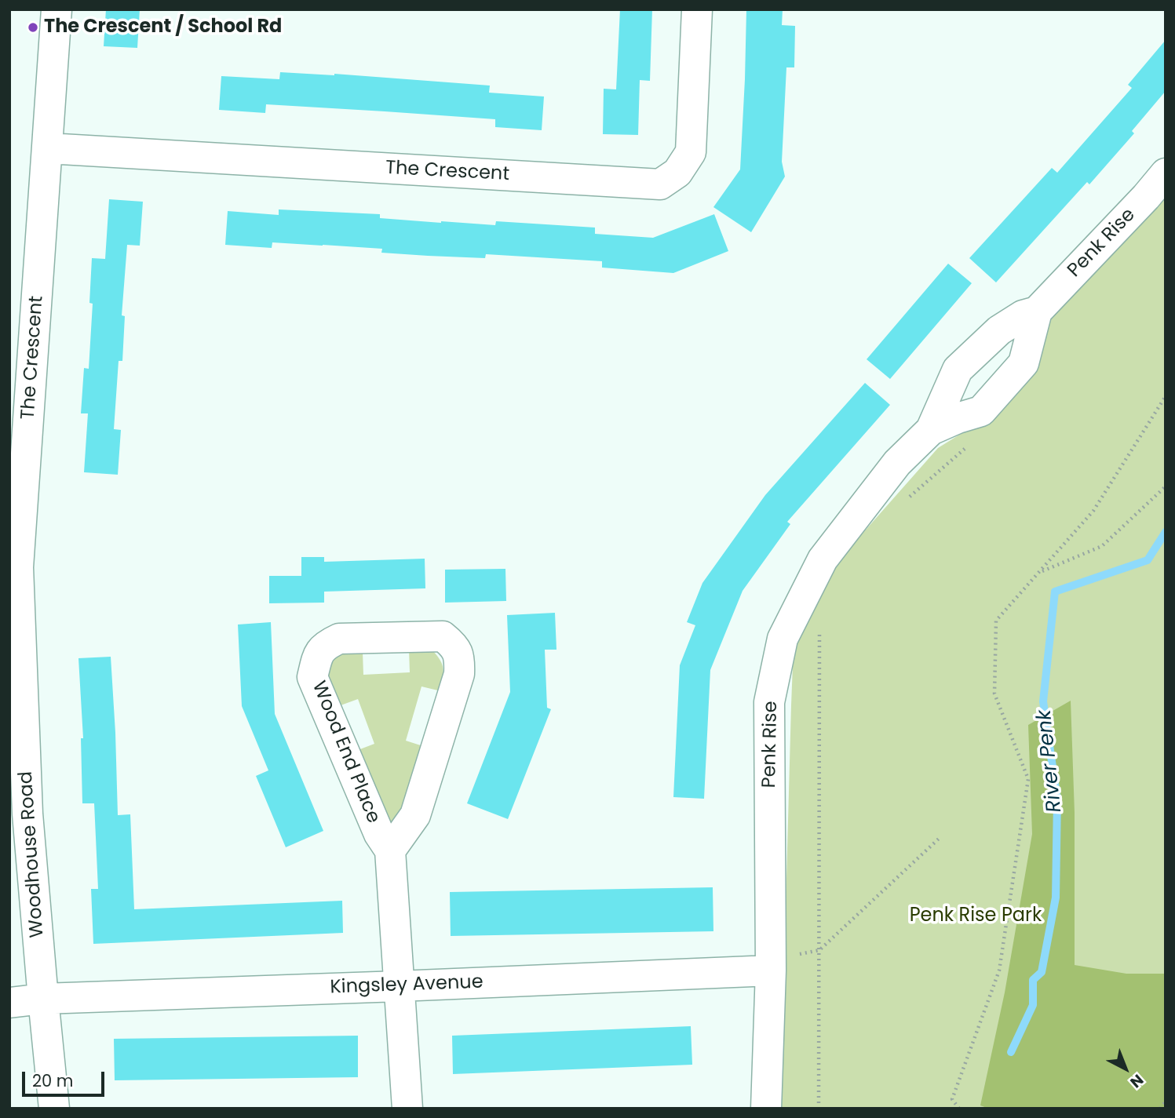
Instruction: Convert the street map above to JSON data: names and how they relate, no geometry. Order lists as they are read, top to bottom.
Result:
{
  "streets": {
    "street": [
      "The Crescent",
      "Penk Rise",
      "Wood End Place",
      "Woodhouse Road",
      "Kingsley Avenue"
    ]
  },
  "crossings": [
    ["The Crescent", "Woodhouse Road"],
    ["Penk Rise", "Kingsley Avenue"],
    ["Wood End Place", "Kingsley Avenue"],
    ["Woodhouse Road", "Kingsley Avenue"]
  ],
  "water": ["River Penk"],
  "parks": ["Penk Rise Park"],
  "places": ["The Crescent / School Rd"],
  "scale_bar": "20 m",
  "north": "bottom right"
}
